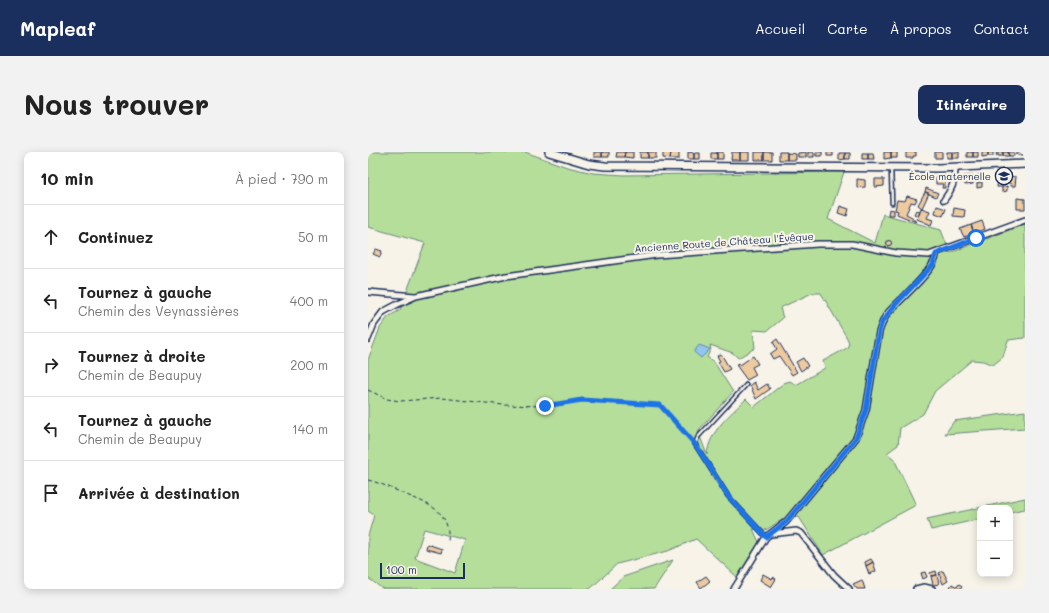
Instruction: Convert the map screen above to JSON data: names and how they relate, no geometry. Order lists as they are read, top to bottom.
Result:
{
  "streets": {
    "street": ["Ancienne Route de Château l'Évêque"]
  },
  "places": {
    "school or university": ["École maternelle"]
  },
  "scale_bar": "100 m",
  "page": {
    "header": "Mapleaf",
    "nav": [
      "Accueil",
      "Carte",
      "À propos",
      "Contact"
    ],
    "buttons": "Itinéraire",
    "title": "Nous trouver",
    "heading": ["10 min", "À pied · 790 m"],
    "list": [
      ["Continuez", "50 m"],
      ["Tournez à gauche", "Chemin des Veynassières", "400 m"],
      ["Tournez à droite", "Chemin de Beaupuy", "200 m"],
      ["Tournez à gauche", "Chemin de Beaupuy", "140 m"],
      "Arrivée à destination"
    ],
    "map_buttons": ["+", "−"],
    "scale": "100 m"
  }
}
